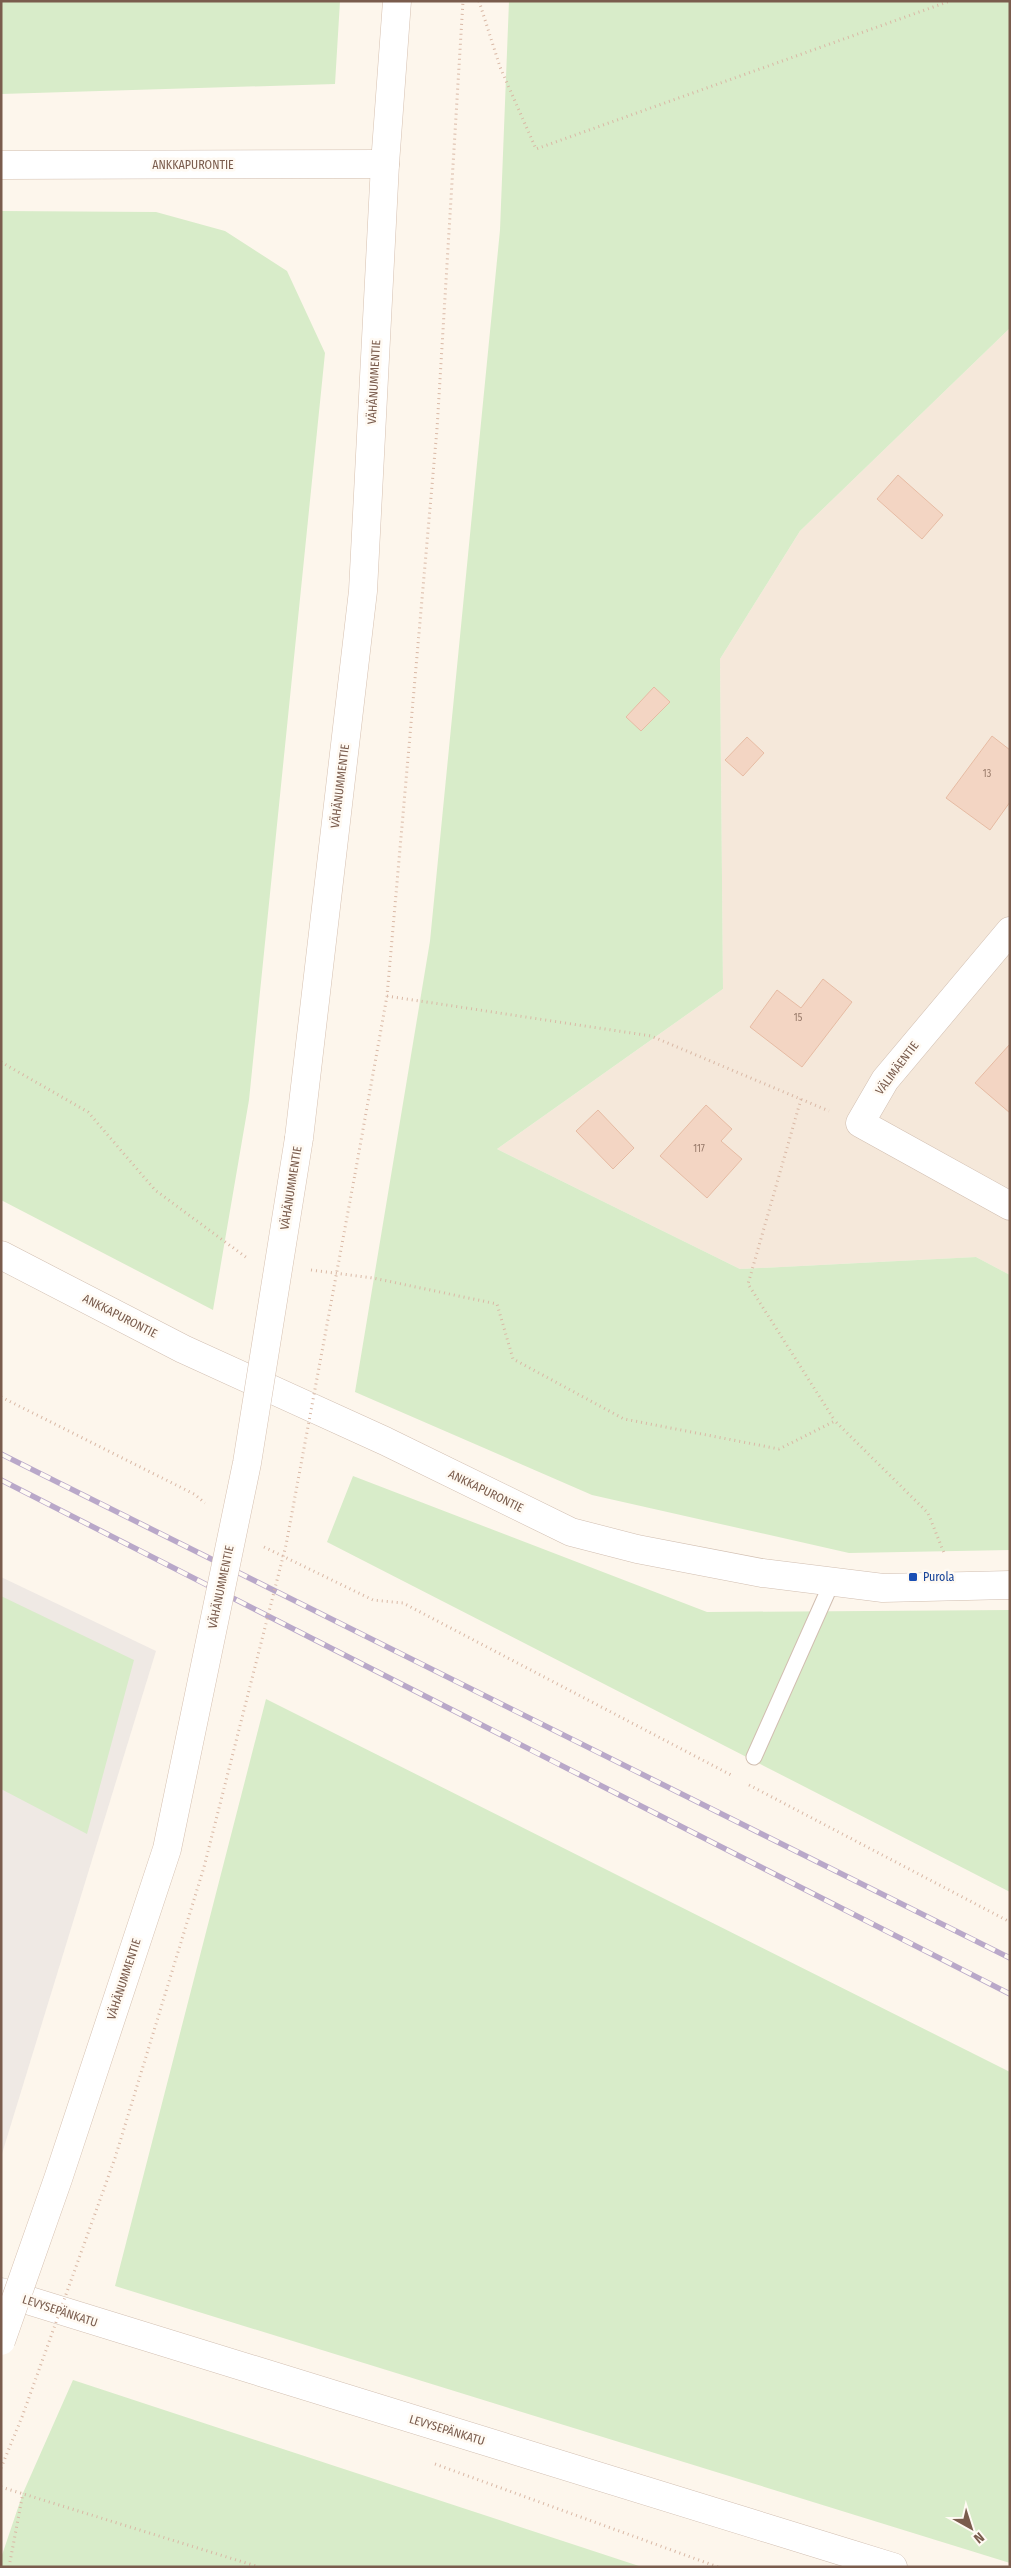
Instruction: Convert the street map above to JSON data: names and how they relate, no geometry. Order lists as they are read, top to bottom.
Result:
{
  "streets": {
    "street": [
      "ANKKAPURONTIE",
      "VÄHÄNUMMENTIE",
      "VÄLIMÄENTIE",
      "LEVYSEPÄNKATU"
    ]
  },
  "crossings": [
    ["ANKKAPURONTIE", "VÄHÄNUMMENTIE"]
  ],
  "places": {
    "transit": ["Purola"]
  },
  "house_numbers": ["13", "15", "117"],
  "north": "bottom right"
}
